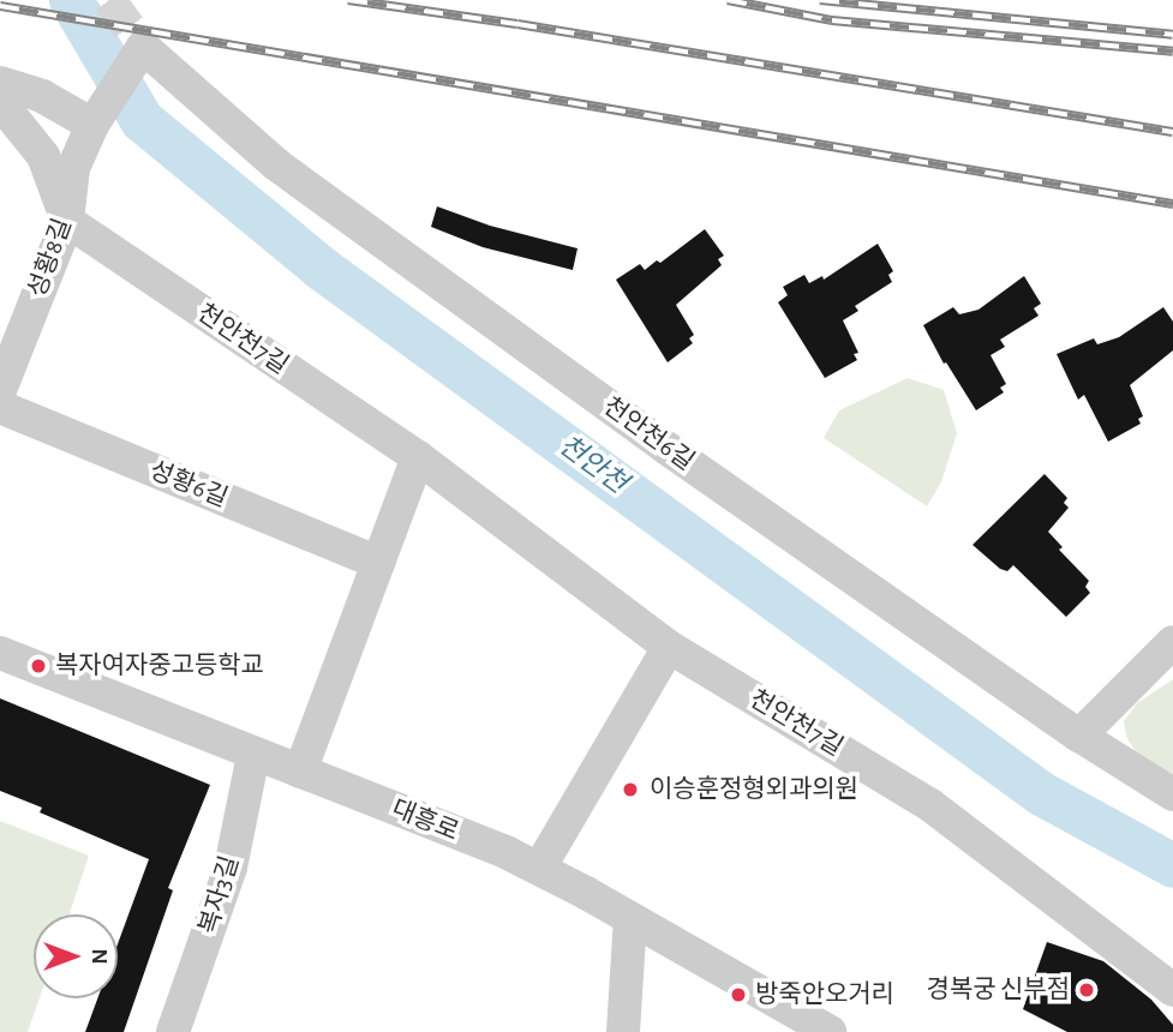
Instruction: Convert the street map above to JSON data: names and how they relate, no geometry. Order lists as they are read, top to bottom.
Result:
{
  "streets": {
    "street": [
      "성황8길",
      "천안천7길",
      "천안천6길",
      "성황6길",
      "대흥로",
      "복자3길"
    ]
  },
  "crossings": [
    ["성황8길", "천안천7길"],
    ["성황8길", "천안천6길"],
    ["대흥로", "복자3길"]
  ],
  "water": ["천안천"],
  "places": [
    "복자여자중고등학교",
    "이승훈정형외과의원",
    "경복궁 신부점",
    "방죽안오거리"
  ],
  "north": "right"
}
